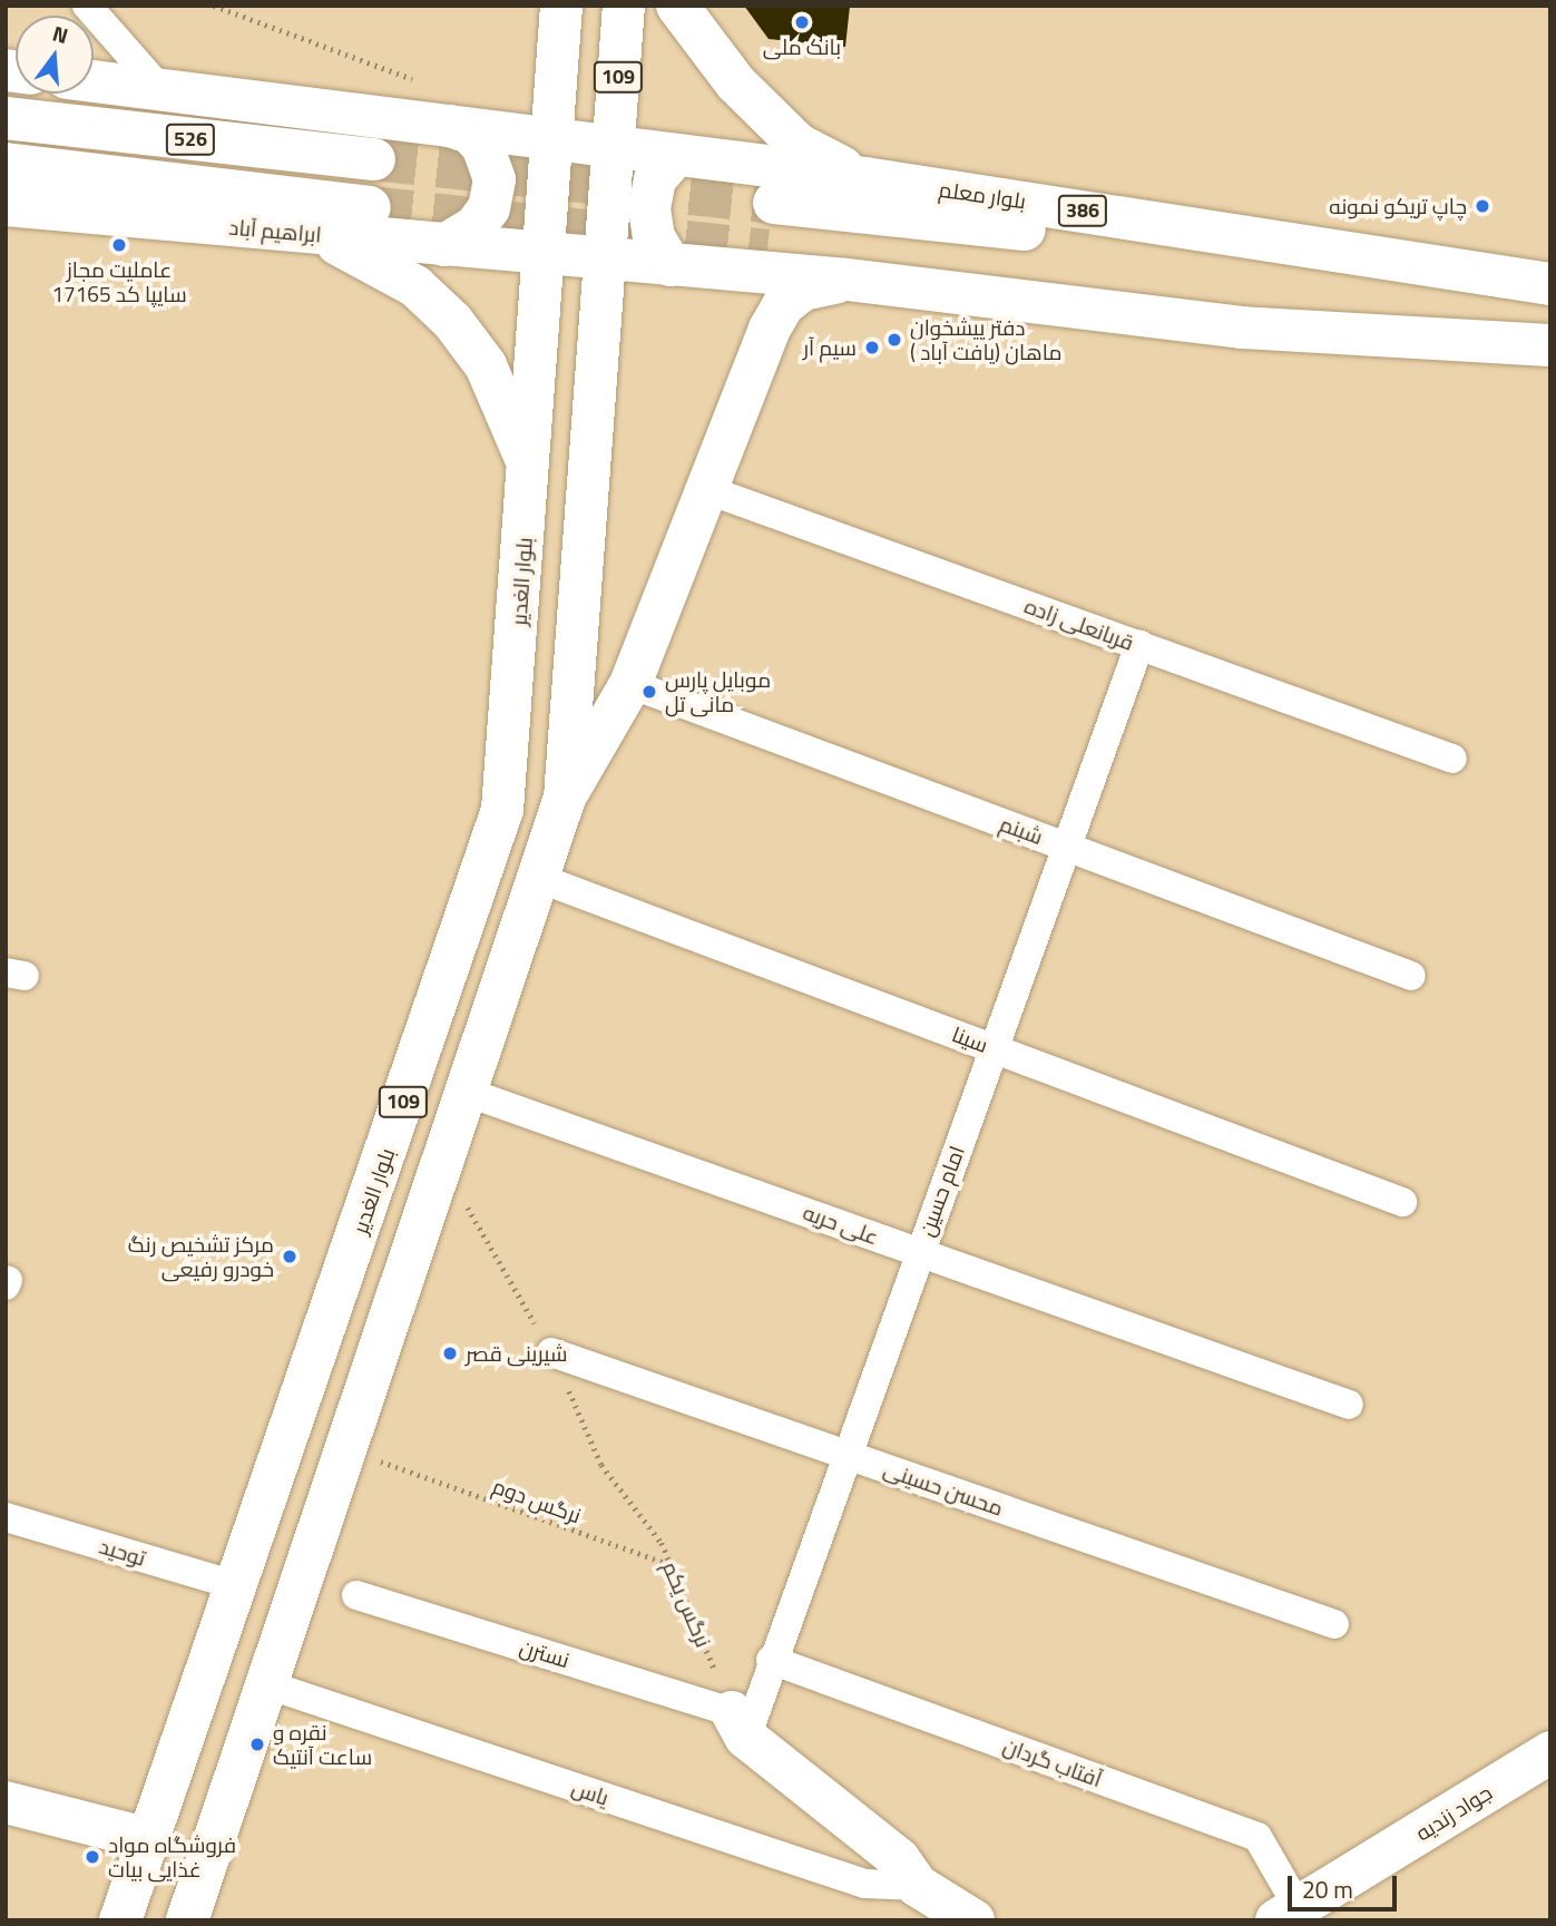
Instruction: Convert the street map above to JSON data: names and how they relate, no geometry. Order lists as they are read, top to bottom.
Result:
{
  "streets": {
    "main road": [
      "109",
      "526",
      "بلوار معلم",
      "386",
      "ابراهیم آباد",
      "بلوار الغدیر",
      "جواد زندیه"
    ],
    "street": [
      "قربانعلی زاده",
      "شبنم",
      "سینا",
      "امام حسین",
      "علی حریه",
      "محسن حسینی",
      "توحید",
      "نسترن",
      "آفتاب گردان",
      "یاس"
    ],
    "path": ["نرگس دوم", "نرگس یکم"]
  },
  "crossings": [
    ["109", "526"],
    ["109", "بلوار معلم"],
    ["109", "ابراهیم آباد"],
    ["109", "بلوار الغدیر"],
    ["109", "سینا"],
    ["109", "علی حریه"],
    ["109", "یاس"],
    ["526", "بلوار معلم"],
    ["ابراهیم آباد", "بلوار الغدیر"],
    ["بلوار الغدیر", "توحید"],
    ["قربانعلی زاده", "امام حسین"],
    ["شبنم", "امام حسین"],
    ["سینا", "امام حسین"],
    ["امام حسین", "علی حریه"],
    ["امام حسین", "محسن حسینی"],
    ["امام حسین", "نرگس یکم"],
    ["امام حسین", "نسترن"],
    ["امام حسین", "آفتاب گردان"],
    ["محسن حسینی", "نرگس یکم"],
    ["نرگس دوم", "نرگس یکم"],
    ["نرگس یکم", "نسترن"],
    ["آفتاب گردان", "جواد زندیه"]
  ],
  "places": [
    "بانک ملی",
    "چاپ تریکو نمونه",
    "عاملیت مجاز سایپا کد 17165",
    "دفتر پیشخوان ماهان (یافت آباد )",
    "سیم آر",
    "موبایل پارس مانی تل",
    "مرکز تشخیص رنگ خودرو رفیعی",
    "شیرینی قصر",
    "نقره و ساعت آنتیک",
    "فروشگاه مواد غذایی بیات"
  ],
  "scale_bar": "20 m",
  "north": "top"
}
